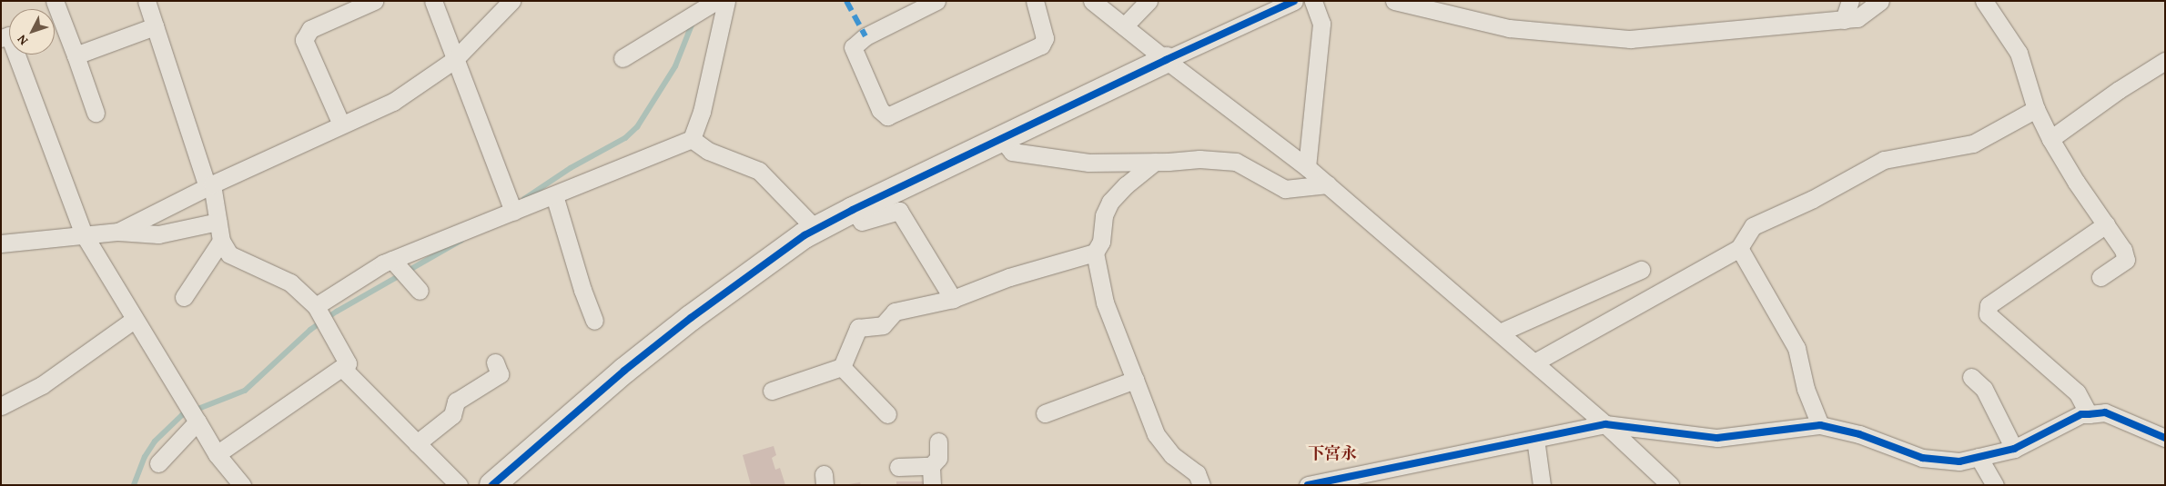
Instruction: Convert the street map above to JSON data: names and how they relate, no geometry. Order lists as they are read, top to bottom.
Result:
{
  "districts": ["下宮永"],
  "north": "bottom left"
}
